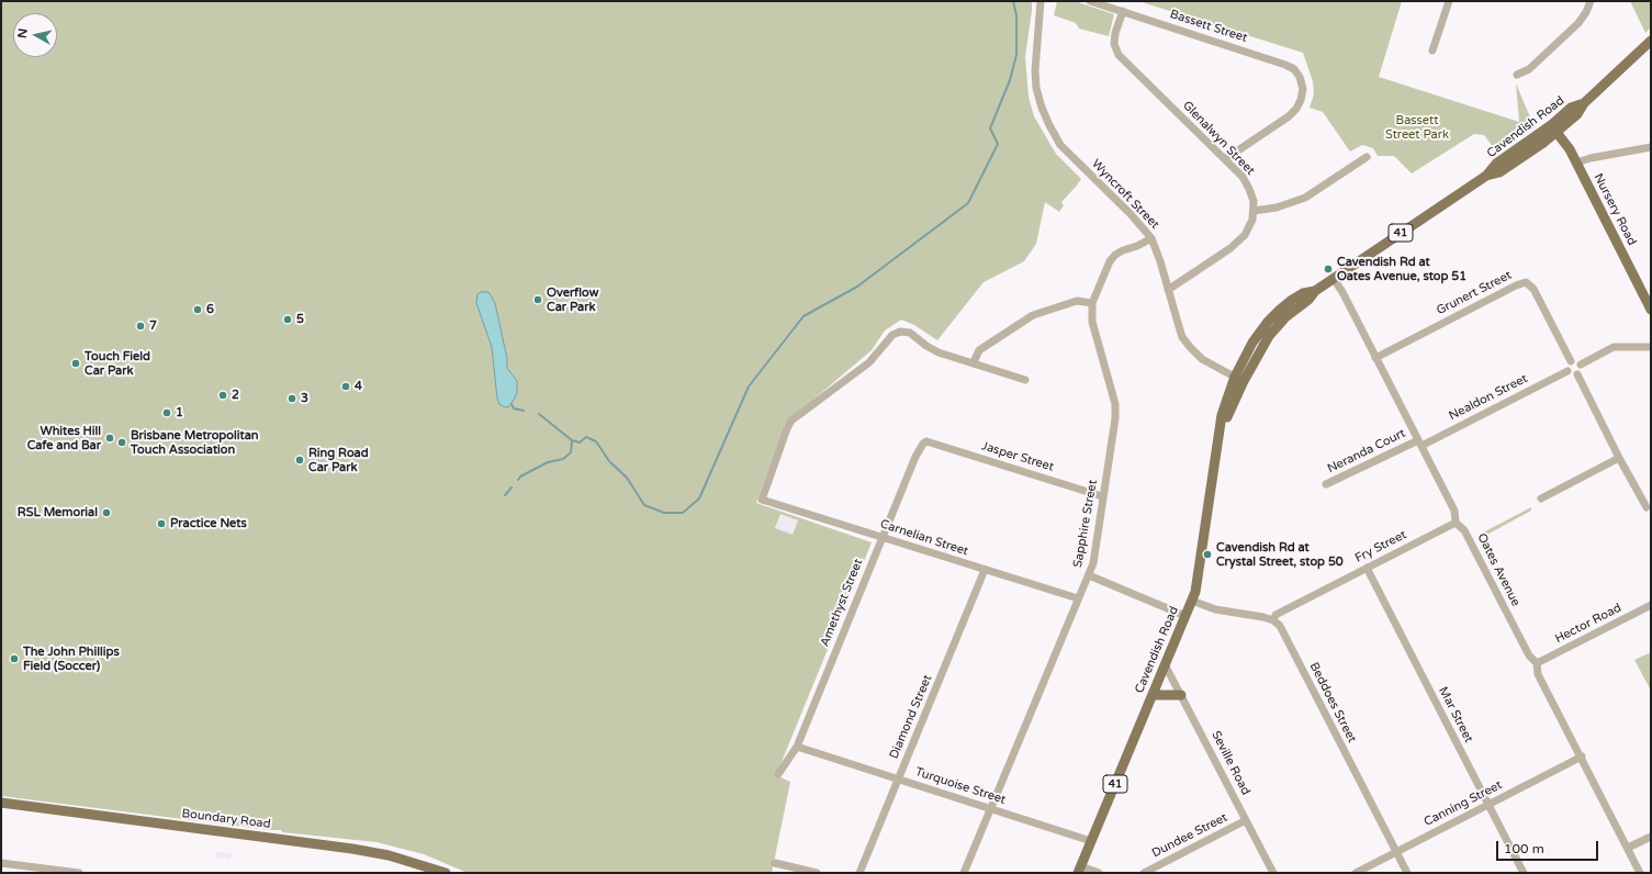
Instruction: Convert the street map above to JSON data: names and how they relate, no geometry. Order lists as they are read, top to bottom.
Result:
{
  "streets": {
    "main road": [
      "Cavendish Road",
      "Nursery Road",
      "41",
      "Boundary Road"
    ],
    "street": [
      "Bassett Street",
      "Glenalwyn Street",
      "Wyncroft Street",
      "Grunert Street",
      "Nealdon Street",
      "Neranda Court",
      "Jasper Street",
      "Sapphire Street",
      "Carnelian Street",
      "Fry Street",
      "Oates Avenue",
      "Amethyst Street",
      "Hector Road",
      "Beddoes Street",
      "Mar Street",
      "Diamond Street",
      "Seville Road",
      "Turquoise Street",
      "Canning Street",
      "Dundee Street"
    ]
  },
  "crossings": [
    ["Bassett Street", "Glenalwyn Street"],
    ["Cavendish Road", "Wyncroft Street"],
    ["Cavendish Road", "Nursery Road"],
    ["Cavendish Road", "Oates Avenue"],
    ["Cavendish Road", "Seville Road"],
    ["Cavendish Road", "Turquoise Street"],
    ["Glenalwyn Street", "Wyncroft Street"],
    ["Wyncroft Street", "Sapphire Street"],
    ["Grunert Street", "Nealdon Street"],
    ["Grunert Street", "Oates Avenue"],
    ["Nealdon Street", "Neranda Court"],
    ["Nealdon Street", "Oates Avenue"],
    ["Neranda Court", "Oates Avenue"],
    ["Jasper Street", "Sapphire Street"],
    ["Jasper Street", "Amethyst Street"],
    ["Sapphire Street", "Carnelian Street"],
    ["Sapphire Street", "Turquoise Street"],
    ["Carnelian Street", "Amethyst Street"],
    ["Carnelian Street", "Diamond Street"],
    ["Fry Street", "Oates Avenue"],
    ["Fry Street", "Beddoes Street"],
    ["Fry Street", "Mar Street"],
    ["Oates Avenue", "Hector Road"],
    ["Oates Avenue", "Canning Street"],
    ["Amethyst Street", "Turquoise Street"],
    ["Beddoes Street", "Canning Street"],
    ["Mar Street", "Canning Street"],
    ["Diamond Street", "Turquoise Street"],
    ["Seville Road", "Dundee Street"]
  ],
  "parks": ["Bassett Street Park"],
  "places": [
    "Cavendish Rd at Oates Avenue, stop 51",
    "Overflow Car Park",
    "6",
    "5",
    "7",
    "Touch Field Car Park",
    "4",
    "2",
    "3",
    "1",
    "Whites Hill Cafe and Bar",
    "Brisbane Metropolitan Touch Association",
    "Ring Road Car Park",
    "RSL Memorial",
    "Practice Nets",
    "Cavendish Rd at Crystal Street, stop 50",
    "The John Phillips Field (Soccer)"
  ],
  "scale_bar": "100 m",
  "north": "left"
}
